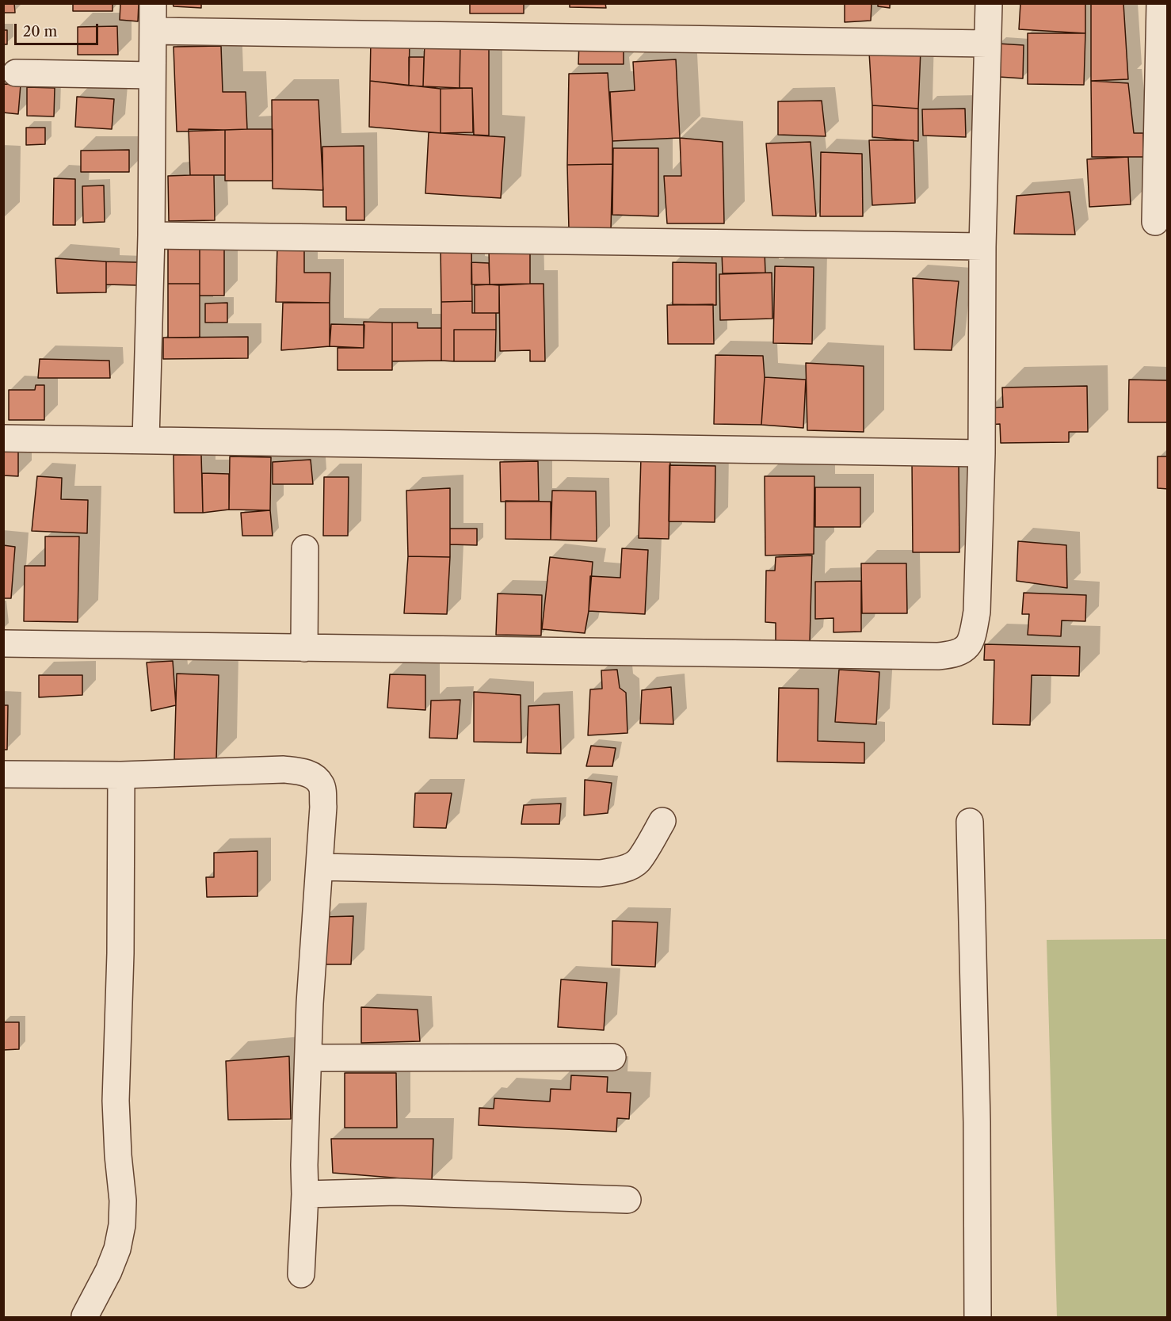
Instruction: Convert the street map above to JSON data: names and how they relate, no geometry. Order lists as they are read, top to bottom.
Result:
{
  "scale_bar": "20 m"
}
